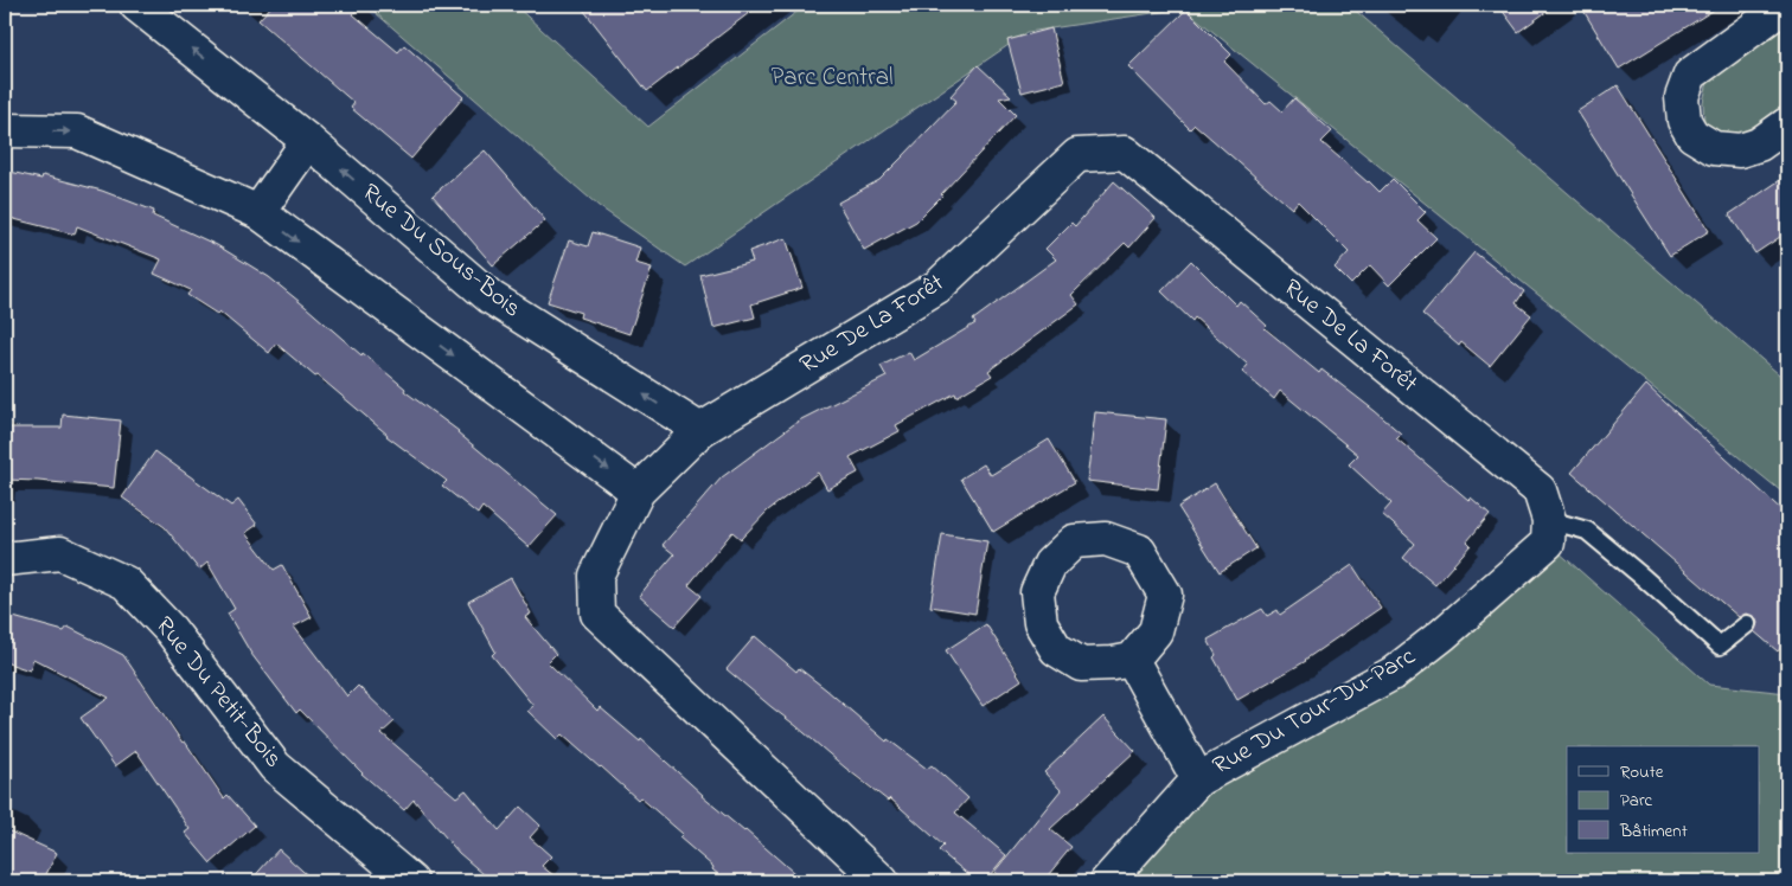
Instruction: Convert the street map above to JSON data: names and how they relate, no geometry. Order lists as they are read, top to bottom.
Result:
{
  "streets": {
    "street": [
      "Rue Du Sous-Bois",
      "Rue De La Forêt",
      "Rue Du Petit-Bois",
      "Rue Du Tour-Du-Parc"
    ]
  },
  "crossings": [
    ["Rue Du Sous-Bois", "Rue De La Forêt"],
    ["Rue De La Forêt", "Rue Du Tour-Du-Parc"]
  ],
  "parks": ["Parc Central"],
  "legend": ["Route", "Parc", "Bâtiment"]
}
